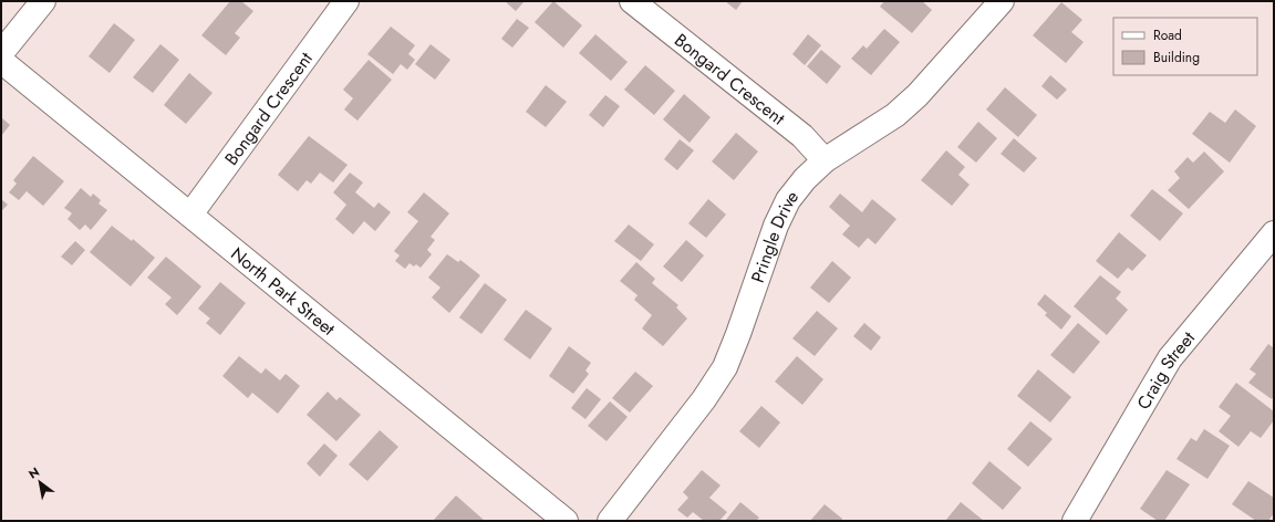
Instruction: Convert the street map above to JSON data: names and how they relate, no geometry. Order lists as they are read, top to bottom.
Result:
{
  "streets": {
    "street": [
      "Bongard Crescent",
      "Pringle Drive",
      "North Park Street",
      "Craig Street"
    ]
  },
  "crossings": [
    ["Bongard Crescent", "Pringle Drive"],
    ["Bongard Crescent", "North Park Street"]
  ],
  "legend": ["Road", "Building"],
  "north": "top left"
}
